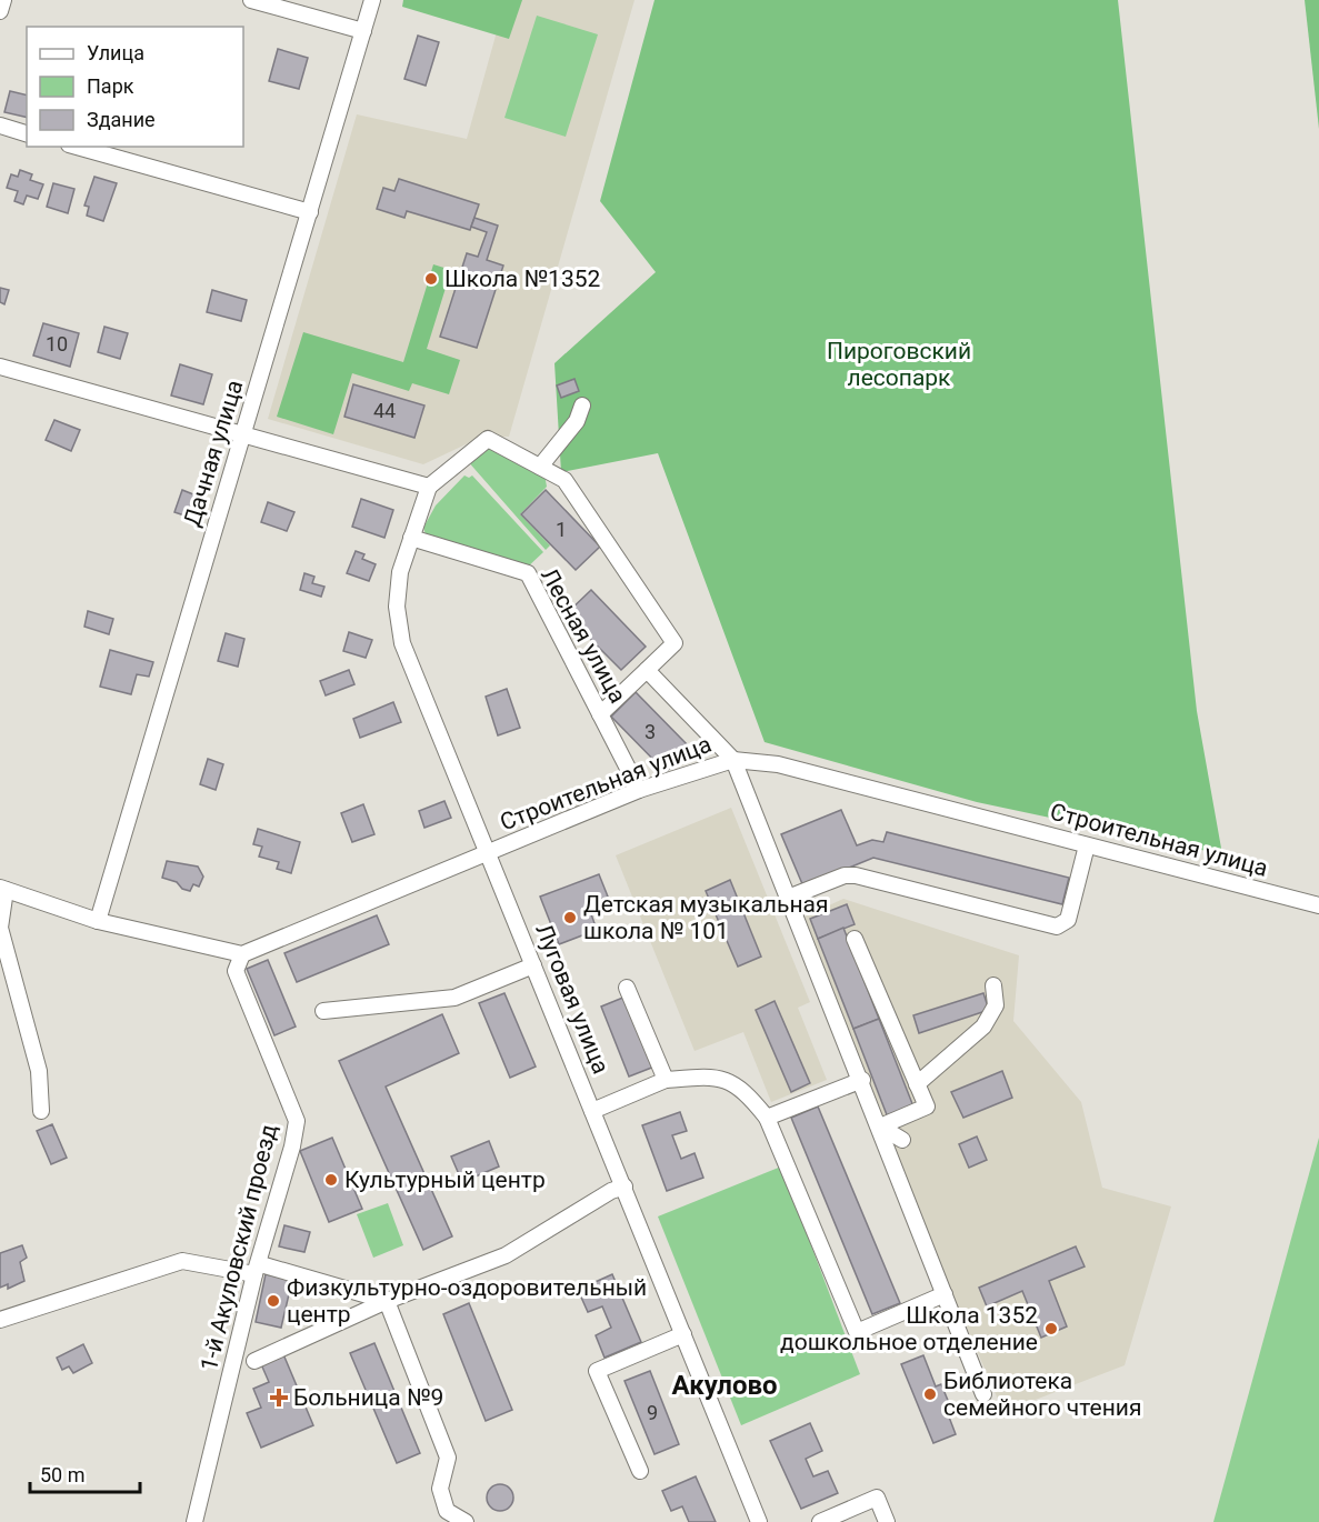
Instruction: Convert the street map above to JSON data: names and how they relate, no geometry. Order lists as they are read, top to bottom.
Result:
{
  "streets": {
    "street": [
      "Дачная улица",
      "Лесная улица",
      "Строительная улица",
      "Луговая улица",
      "1-й Акуловский проезд"
    ]
  },
  "crossings": [
    ["Лесная улица", "Строительная улица"],
    ["Лесная улица", "Луговая улица"],
    ["Строительная улица", "Луговая улица"],
    ["Строительная улица", "1-й Акуловский проезд"]
  ],
  "districts": ["Акулово"],
  "parks": ["Пироговский лесопарк"],
  "places": {
    "other": [
      "Школа №1352",
      "Детская музыкальная школа № 101",
      "Культурный центр",
      "Физкультурно-оздоровительный центр",
      "Школа 1352 дошкольное отделение",
      "Библиотека семейного чтения"
    ],
    "health": ["Больница №9"]
  },
  "house_numbers": [
    "10",
    "44",
    "1",
    "3",
    "9"
  ],
  "legend": ["Улица", "Парк", "Здание"],
  "scale_bar": "50 m"
}
